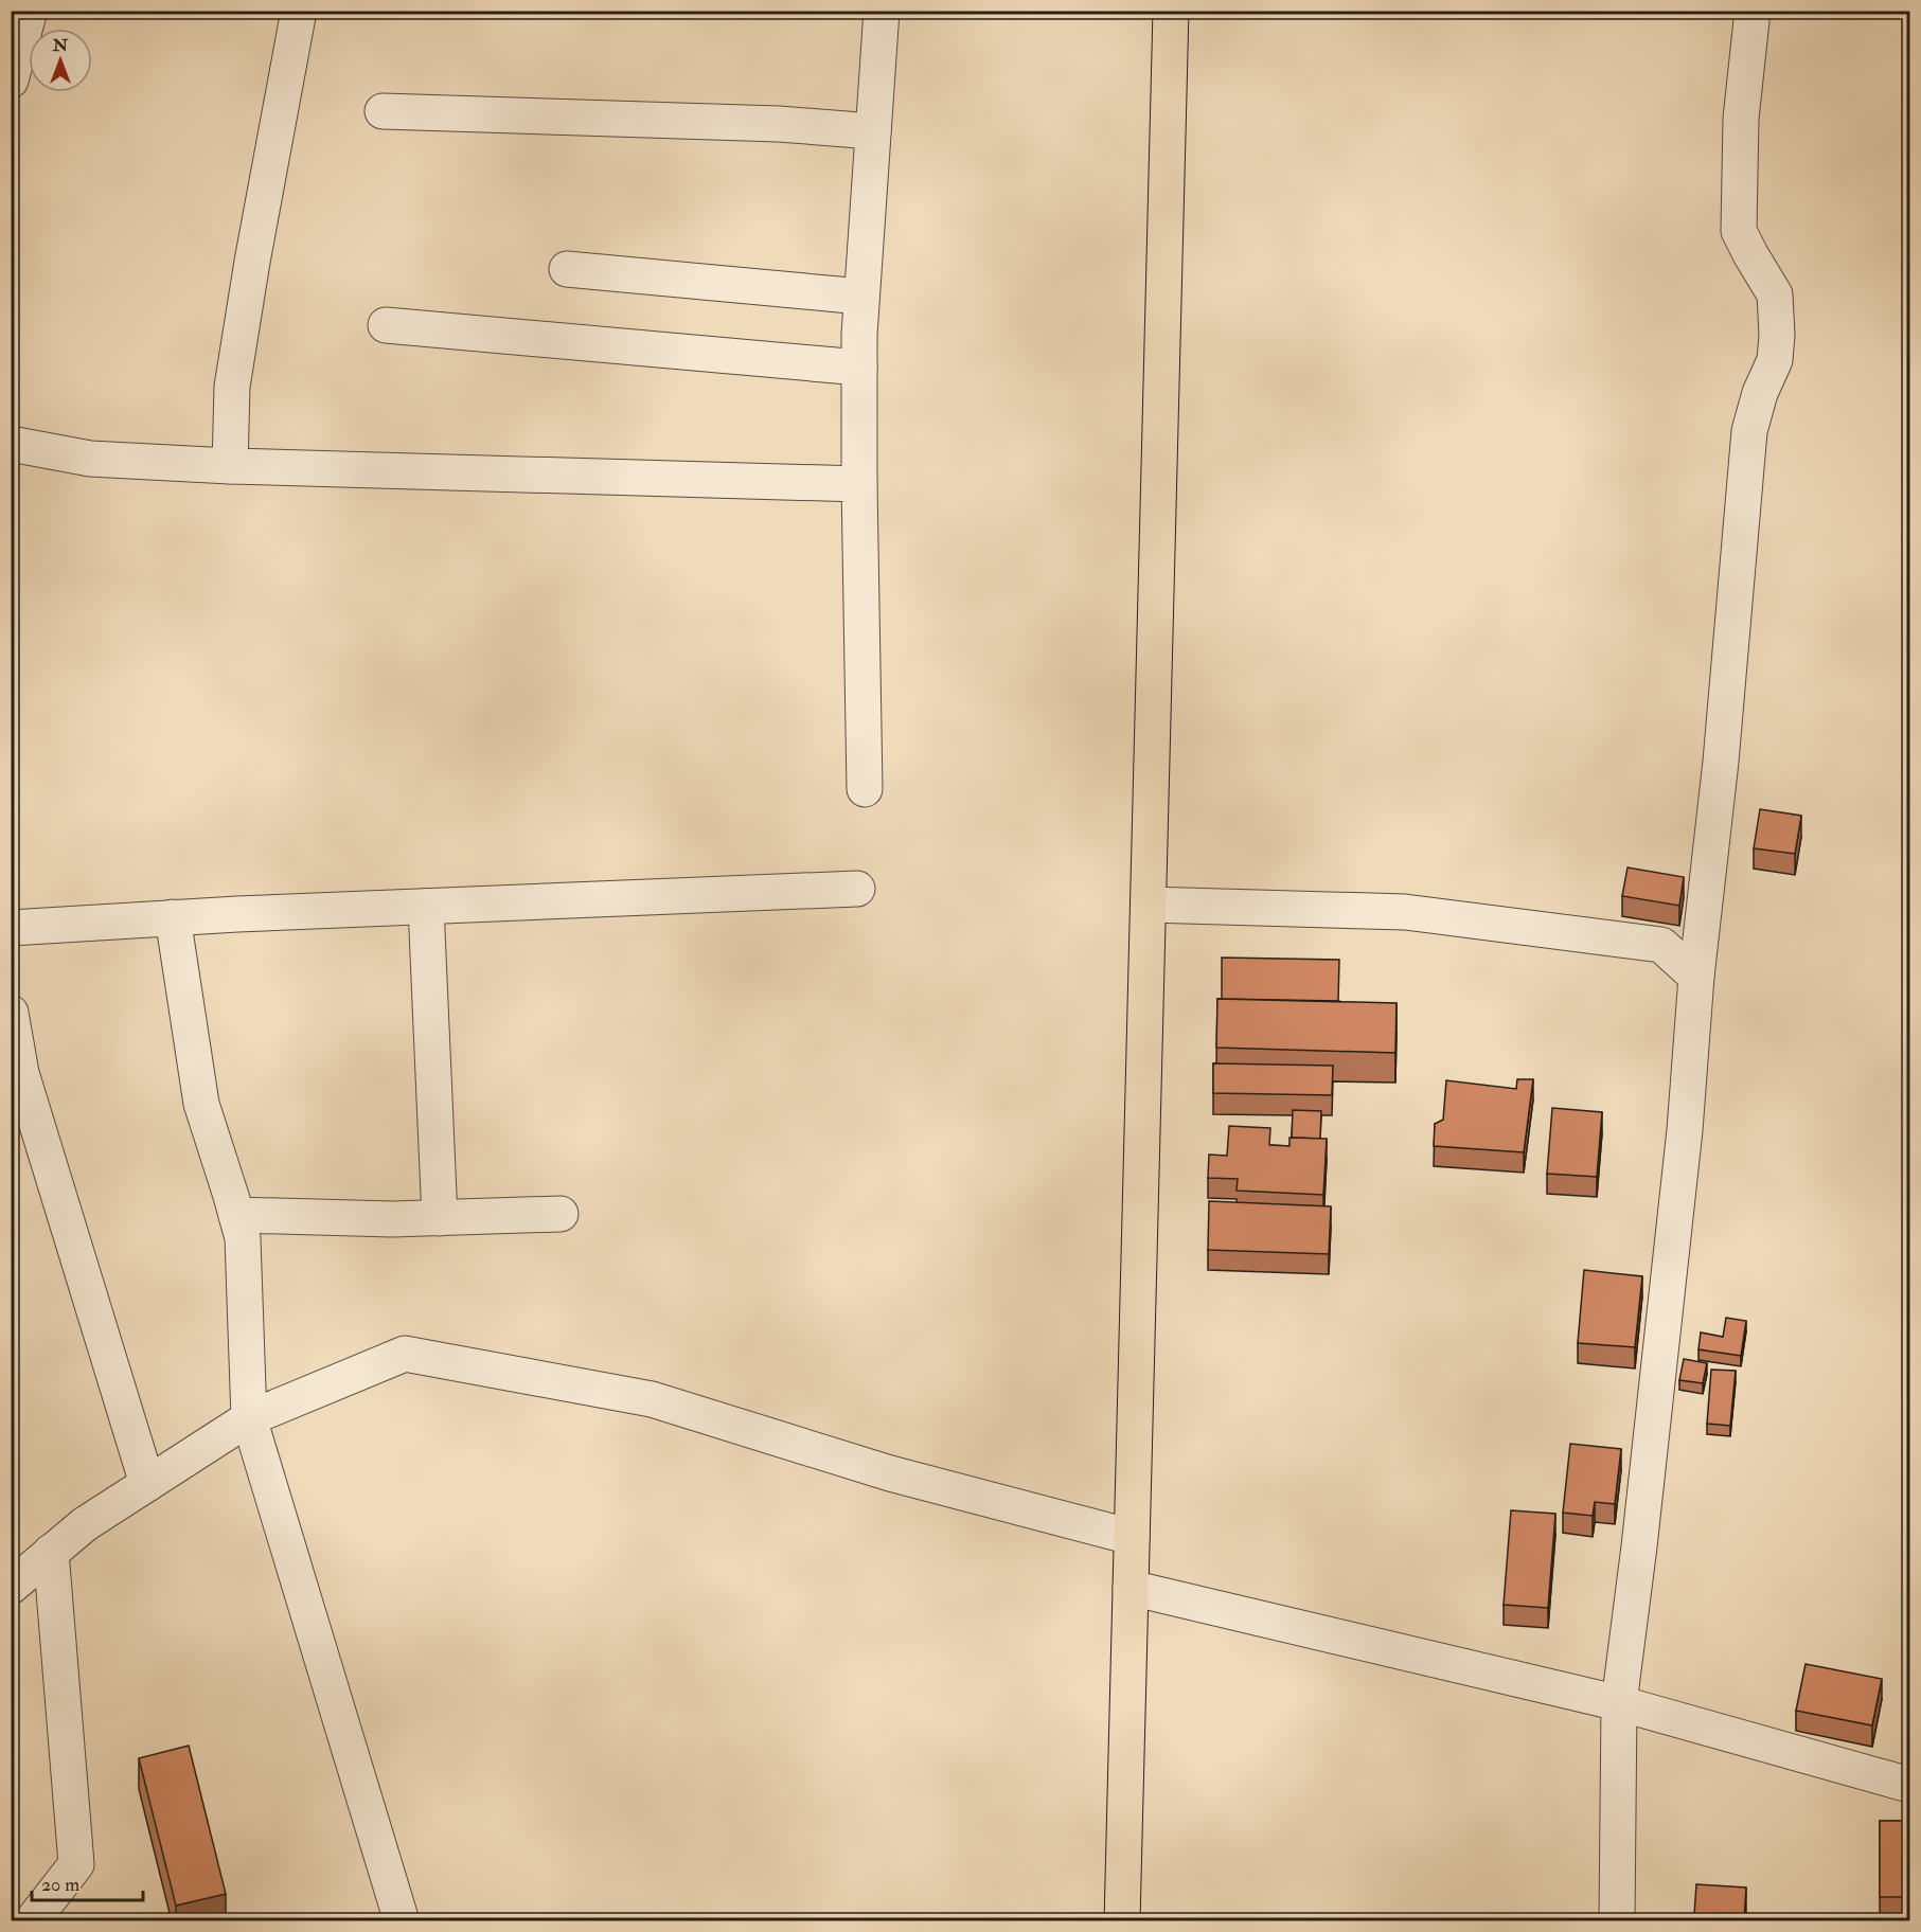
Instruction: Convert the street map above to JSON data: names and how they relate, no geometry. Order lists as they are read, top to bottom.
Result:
{
  "scale_bar": "20 m",
  "north": "top"
}
